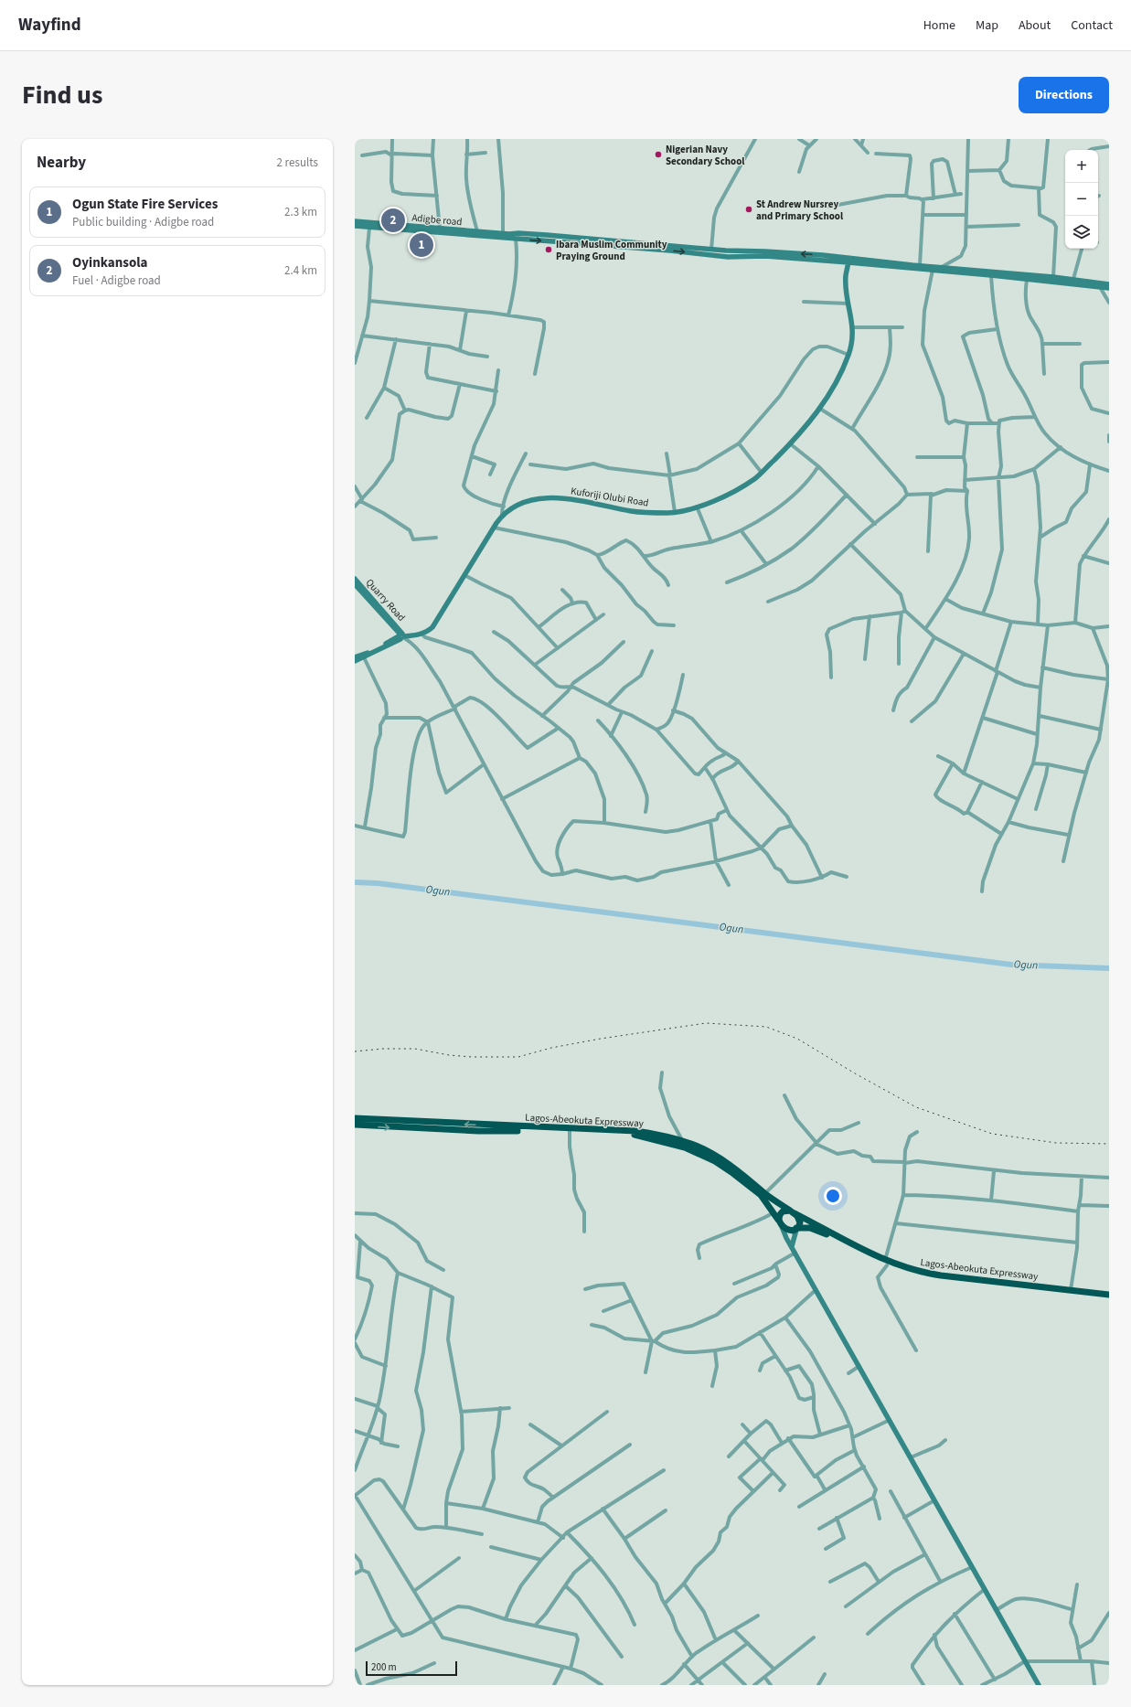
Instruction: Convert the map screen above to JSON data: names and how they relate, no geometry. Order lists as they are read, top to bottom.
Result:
{
  "streets": {
    "highway": ["Lagos-Abeokuta Expressway"],
    "main road": ["Adigbe road", "Kuforiji Olubi Road", "Quarry Road"]
  },
  "crossings": [
    ["Kuforiji Olubi Road", "Quarry Road"]
  ],
  "water": ["Ogun"],
  "places": ["Nigerian Navy Secondary School", "St Andrew Nursrey and Primary School", "Ibara Muslim Community Praying Ground"],
  "scale_bar": "200 m",
  "page": {
    "header": "Wayfind",
    "nav": [
      "Home",
      "Map",
      "About",
      "Contact"
    ],
    "title": "Find us",
    "buttons": "Directions",
    "heading": ["Nearby", "2 results"],
    "map_buttons": ["+", "−"],
    "list": [
      {
        "mark": "1",
        "name": "Ogun State Fire Services",
        "note": "Public building · Adigbe road",
        "value": "2.3 km"
      },
      {
        "mark": "2",
        "name": "Oyinkansola",
        "note": "Fuel · Adigbe road",
        "value": "2.4 km"
      }
    ],
    "pins": ["2", "1"],
    "scale": "200 m"
  }
}
